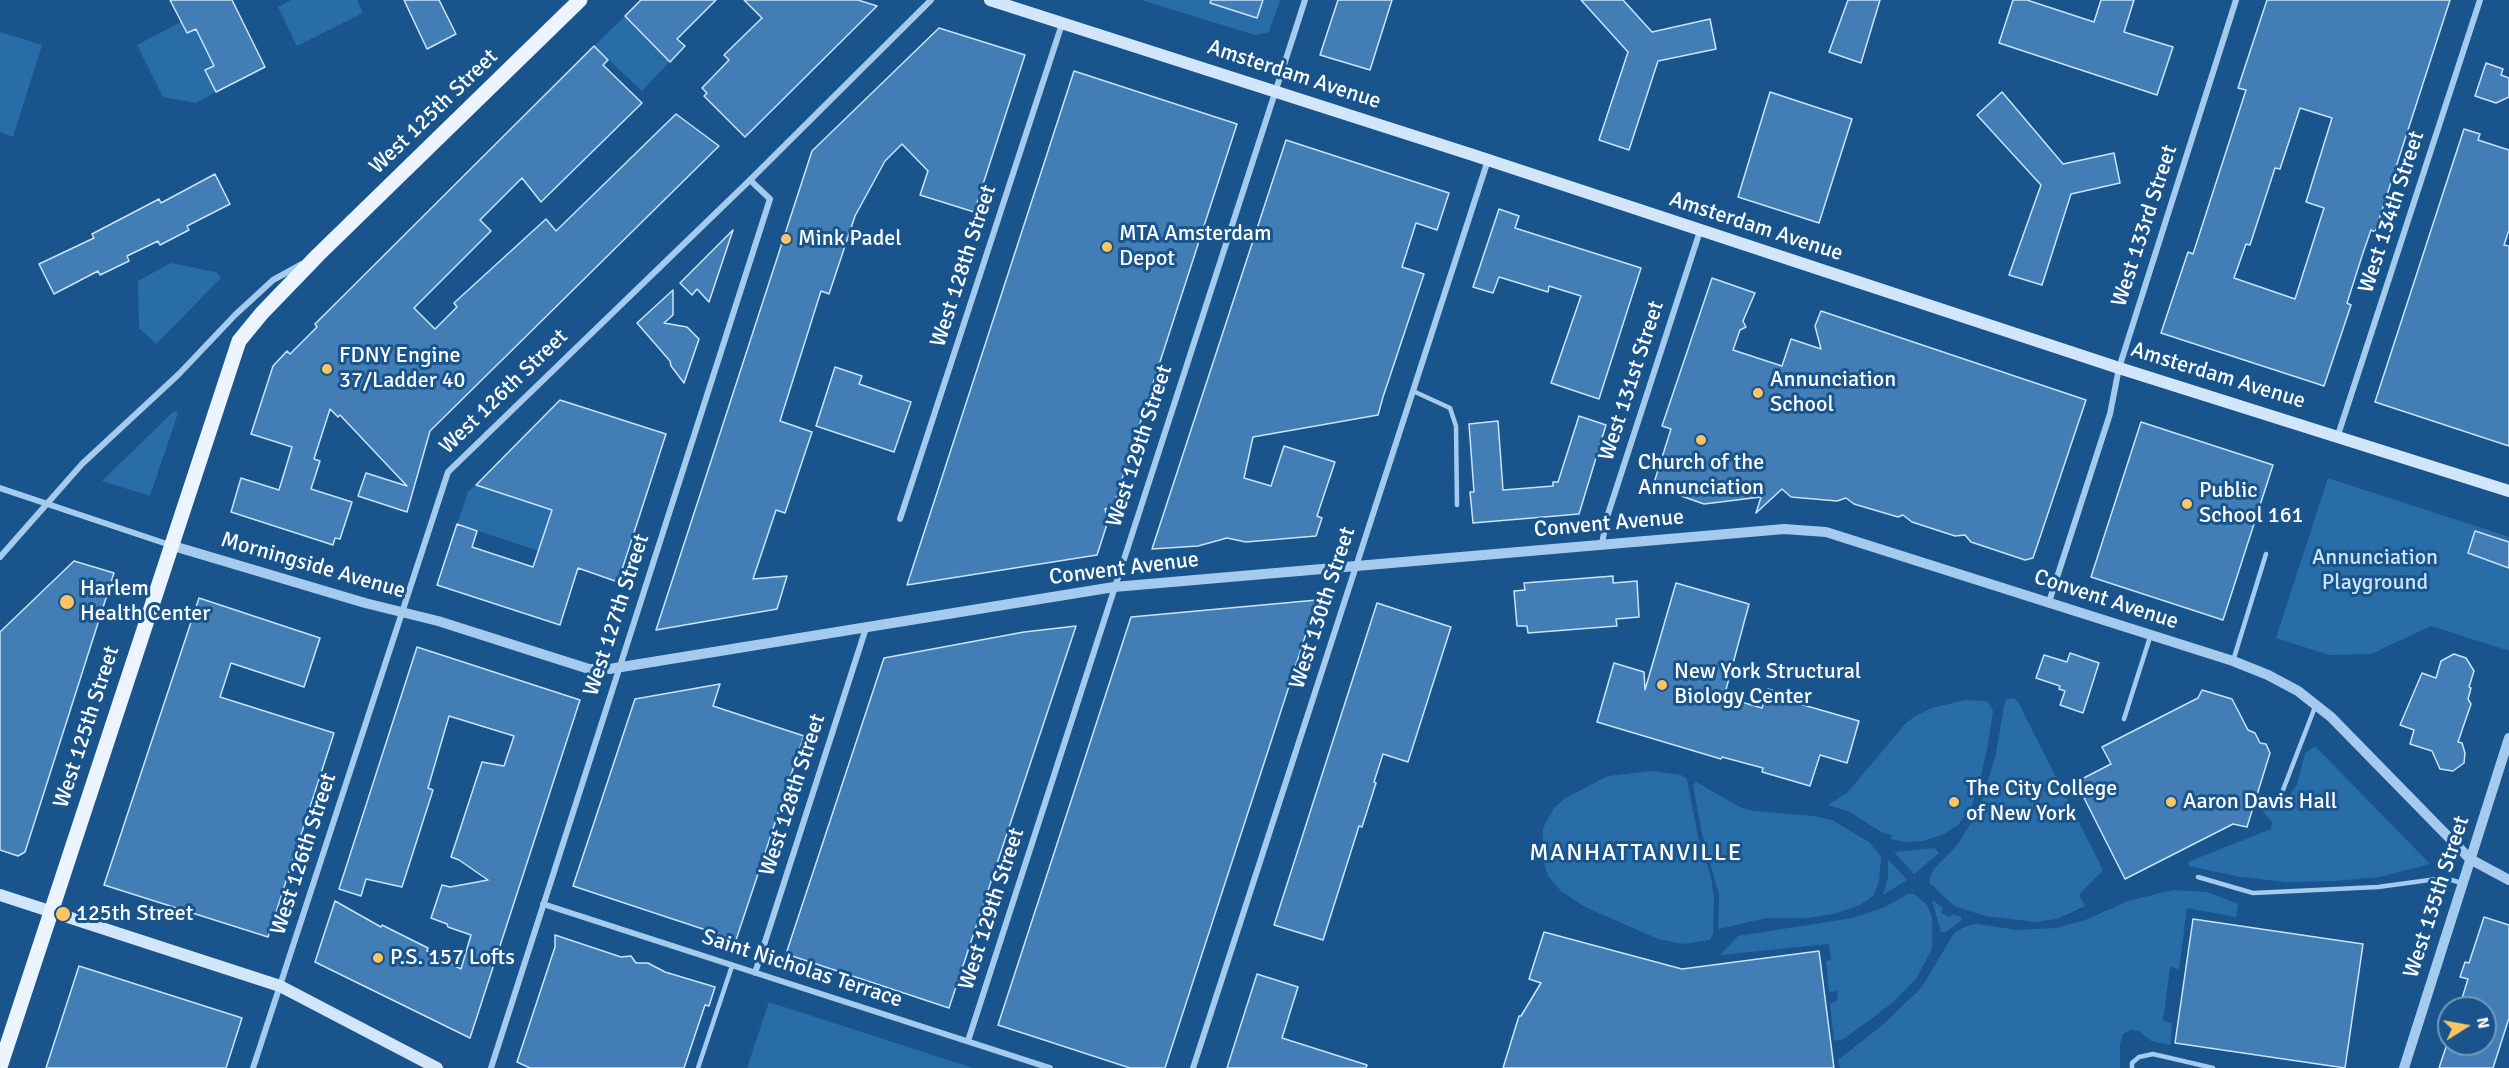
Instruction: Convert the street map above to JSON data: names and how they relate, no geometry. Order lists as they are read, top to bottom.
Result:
{
  "streets": {
    "main road": ["Amsterdam Avenue", "West 125th Street"],
    "street": [
      "West 134th Street",
      "West 133rd Street",
      "West 128th Street",
      "West 131st Street",
      "West 126th Street",
      "West 129th Street",
      "Convent Avenue",
      "Morningside Avenue",
      "West 130th Street",
      "West 127th Street",
      "West 135th Street",
      "Saint Nicholas Terrace"
    ]
  },
  "crossings": [
    ["Amsterdam Avenue", "West 134th Street"],
    ["Amsterdam Avenue", "West 133rd Street"],
    ["Amsterdam Avenue", "West 128th Street"],
    ["Amsterdam Avenue", "West 131st Street"],
    ["Amsterdam Avenue", "West 129th Street"],
    ["Amsterdam Avenue", "West 130th Street"],
    ["West 125th Street", "Morningside Avenue"],
    ["West 133rd Street", "Convent Avenue"],
    ["West 128th Street", "Convent Avenue"],
    ["West 128th Street", "Saint Nicholas Terrace"],
    ["West 131st Street", "Convent Avenue"],
    ["West 126th Street", "Morningside Avenue"],
    ["West 126th Street", "West 127th Street"],
    ["West 129th Street", "Convent Avenue"],
    ["West 129th Street", "Saint Nicholas Terrace"],
    ["Convent Avenue", "Morningside Avenue"],
    ["Convent Avenue", "West 130th Street"],
    ["Convent Avenue", "West 127th Street"],
    ["Convent Avenue", "West 135th Street"],
    ["Morningside Avenue", "West 127th Street"],
    ["West 127th Street", "Saint Nicholas Terrace"]
  ],
  "districts": ["MANHATTANVILLE"],
  "parks": ["Annunciation Playground"],
  "places": [
    "Mink Padel",
    "MTA Amsterdam Depot",
    "FDNY Engine 37/Ladder 40",
    "Annunciation School",
    "Church of the Annunciation",
    "Public School 161",
    "Harlem Health Center",
    "New York Structural Biology Center",
    "The City College of New York",
    "Aaron Davis Hall",
    "125th Street",
    "P.S. 157 Lofts"
  ],
  "north": "right"
}
